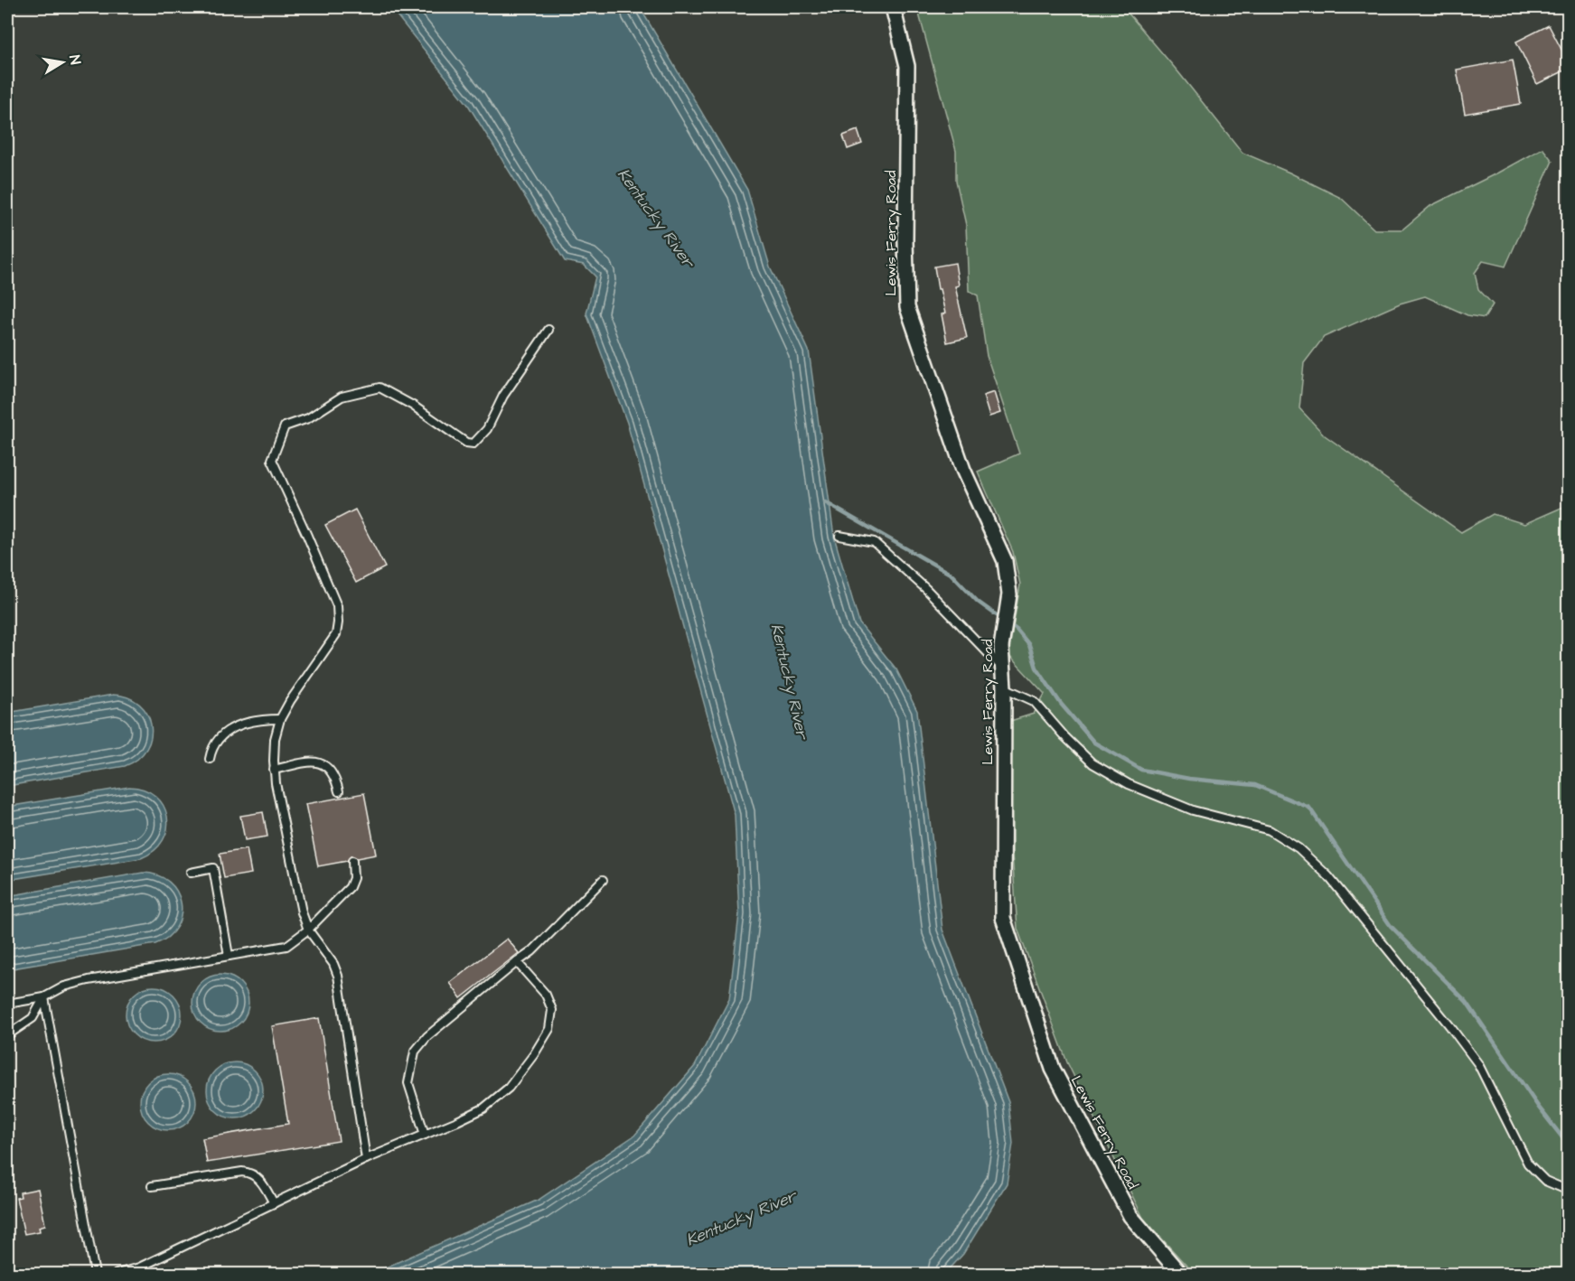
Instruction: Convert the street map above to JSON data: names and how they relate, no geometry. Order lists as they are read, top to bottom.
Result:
{
  "streets": {
    "street": ["Lewis Ferry Road"]
  },
  "water": ["Kentucky River"],
  "north": "right"
}
